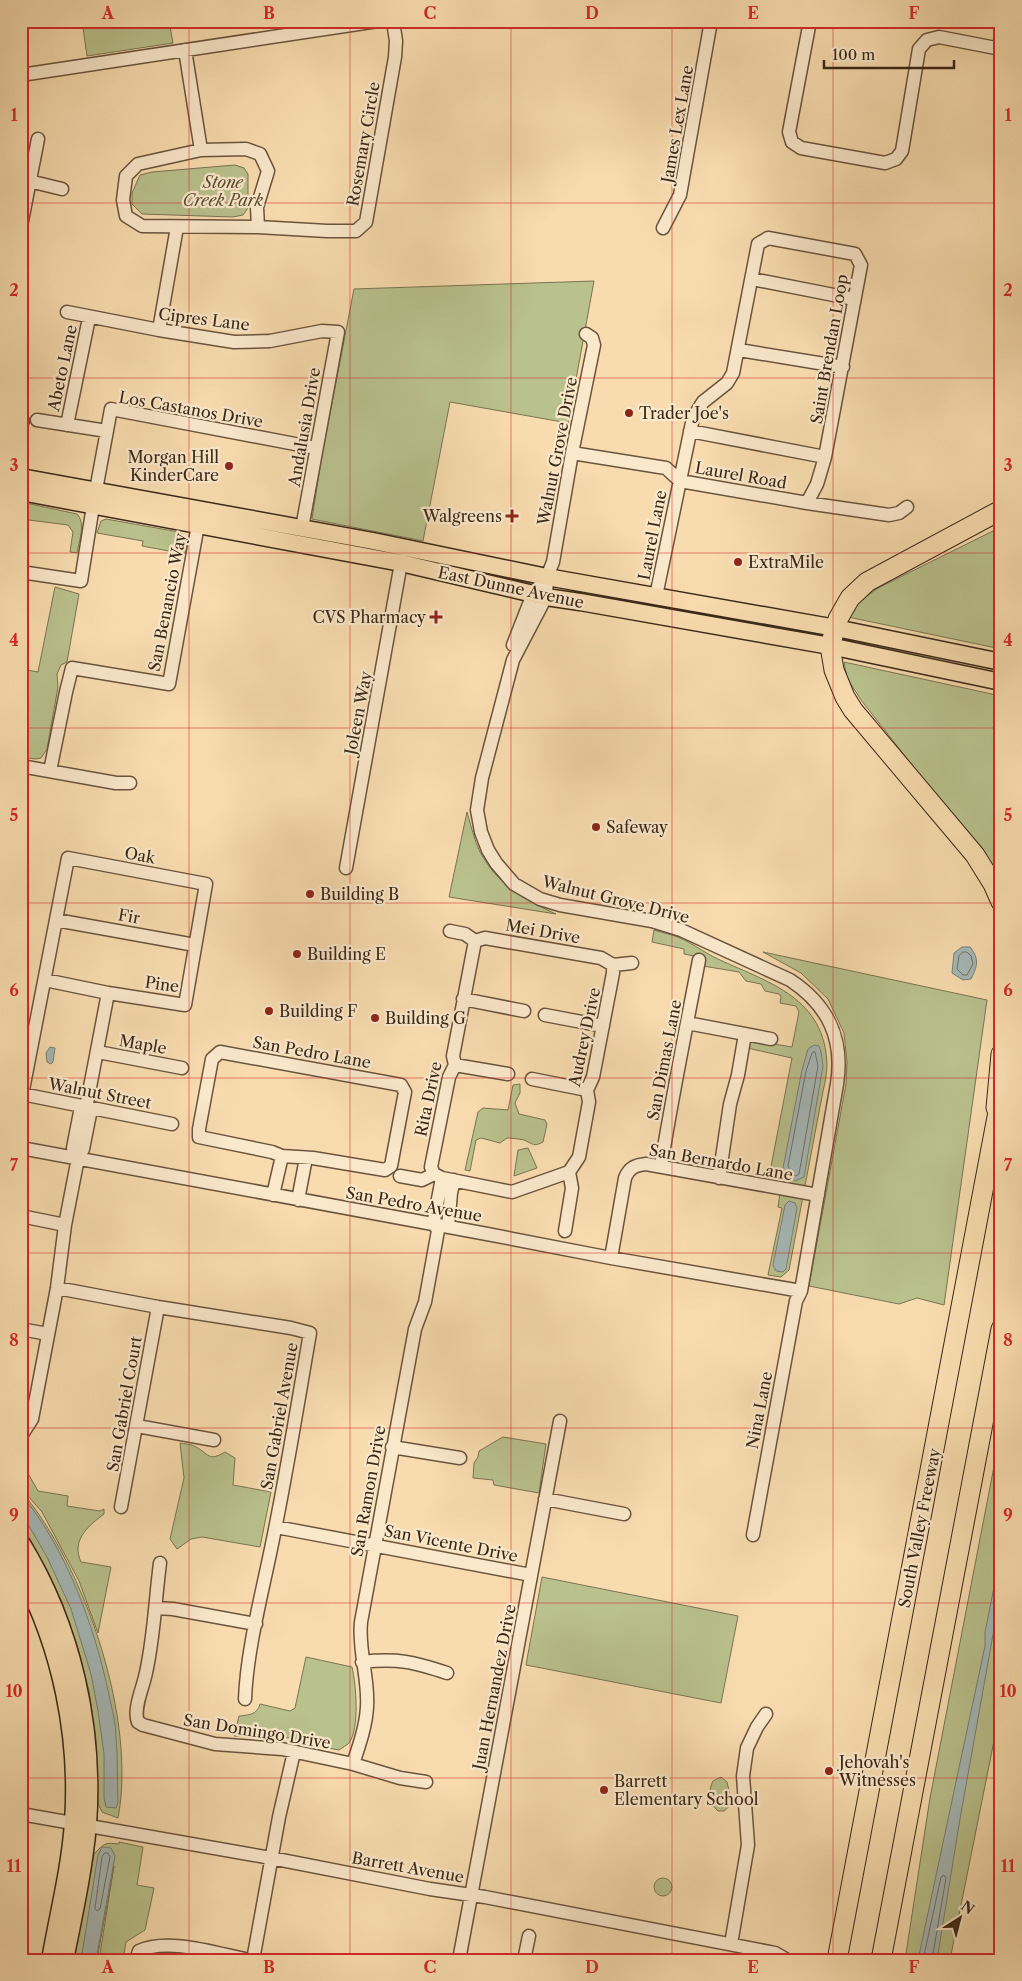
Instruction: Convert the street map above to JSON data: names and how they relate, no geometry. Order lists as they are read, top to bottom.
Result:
{
  "streets": {
    "highway": ["South Valley Freeway"],
    "main road": ["East Dunne Avenue"],
    "street": [
      "James Lex Lane",
      "Rosemary Circle",
      "Cipres Lane",
      "Saint Brendan Loop",
      "Abeto Lane",
      "Los Castanos Drive",
      "Andalusia Drive",
      "Walnut Grove Drive",
      "Laurel Road",
      "Laurel Lane",
      "San Benancio Way",
      "Joleen Way",
      "Oak",
      "Fir",
      "Mei Drive",
      "Pine",
      "Audrey Drive",
      "Maple",
      "San Pedro Lane",
      "San Dimas Lane",
      "Walnut Street",
      "Rita Drive",
      "San Bernardo Lane",
      "San Pedro Avenue",
      "San Gabriel Court",
      "Nina Lane",
      "San Gabriel Avenue",
      "San Ramon Drive",
      "San Vicente Drive",
      "Juan Hernandez Drive",
      "San Domingo Drive",
      "Barrett Avenue"
    ]
  },
  "crossings": [
    ["Cipres Lane", "Abeto Lane"],
    ["Cipres Lane", "Andalusia Drive"],
    ["Saint Brendan Loop", "Laurel Road"],
    ["Saint Brendan Loop", "Laurel Lane"],
    ["Los Castanos Drive", "Andalusia Drive"],
    ["Los Castanos Drive", "East Dunne Avenue"],
    ["Andalusia Drive", "East Dunne Avenue"],
    ["Walnut Grove Drive", "Laurel Road"],
    ["Walnut Grove Drive", "East Dunne Avenue"],
    ["Walnut Grove Drive", "San Bernardo Lane"],
    ["Walnut Grove Drive", "San Pedro Avenue"],
    ["Walnut Grove Drive", "Nina Lane"],
    ["Laurel Road", "Laurel Lane"],
    ["Laurel Lane", "East Dunne Avenue"],
    ["East Dunne Avenue", "San Benancio Way"],
    ["East Dunne Avenue", "Joleen Way"],
    ["Oak", "Fir"],
    ["Oak", "Pine"],
    ["Fir", "Pine"],
    ["Mei Drive", "Audrey Drive"],
    ["Mei Drive", "Rita Drive"],
    ["San Dimas Lane", "San Bernardo Lane"],
    ["Rita Drive", "San Ramon Drive"],
    ["San Bernardo Lane", "San Pedro Avenue"],
    ["San Pedro Avenue", "Nina Lane"],
    ["San Pedro Avenue", "San Ramon Drive"],
    ["San Gabriel Court", "San Gabriel Avenue"],
    ["San Gabriel Avenue", "San Vicente Drive"],
    ["San Ramon Drive", "San Vicente Drive"],
    ["San Ramon Drive", "San Domingo Drive"],
    ["San Vicente Drive", "Juan Hernandez Drive"],
    ["Juan Hernandez Drive", "Barrett Avenue"]
  ],
  "parks": ["Stone Creek Park"],
  "places": {
    "other": [
      "Trader Joe's",
      "Morgan Hill KinderCare",
      "ExtraMile",
      "Safeway",
      "Building B",
      "Building E",
      "Building F",
      "Building G",
      "Jehovah's Witnesses",
      "Barrett Elementary School"
    ],
    "health": ["Walgreens", "CVS Pharmacy"]
  },
  "scale_bar": "100 m",
  "north": "top right",
  "grid": {
    "columns": [
      "A",
      "B",
      "C",
      "D",
      "E",
      "F"
    ],
    "rows": [
      "1",
      "2",
      "3",
      "4",
      "5",
      "6",
      "7",
      "8",
      "9",
      "10",
      "11"
    ]
  }
}
